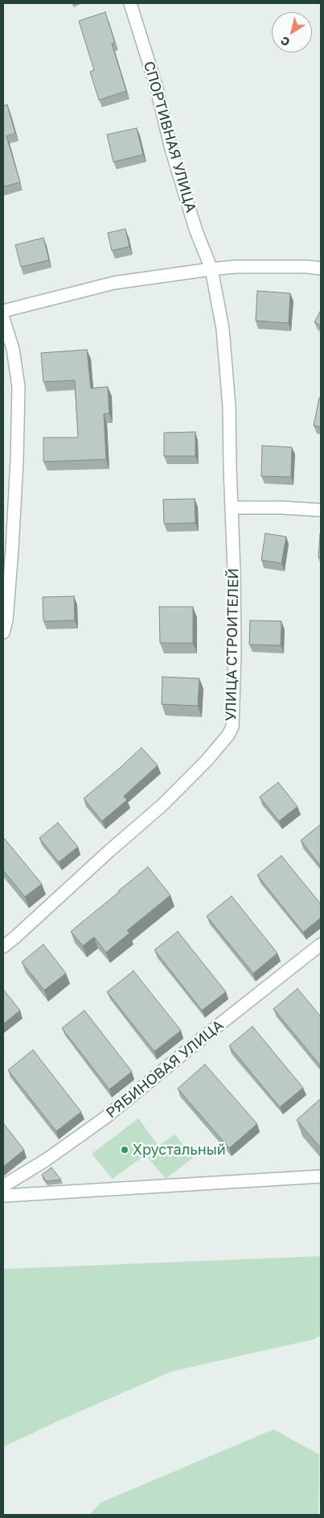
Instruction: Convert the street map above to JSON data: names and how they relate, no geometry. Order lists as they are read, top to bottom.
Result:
{
  "streets": {
    "street": ["СПОРТИВНАЯ УЛИЦА", "УЛИЦА СТРОИТЕЛЕЙ", "РЯБИНОВАЯ УЛИЦА"]
  },
  "crossings": [
    ["СПОРТИВНАЯ УЛИЦА", "УЛИЦА СТРОИТЕЛЕЙ"]
  ],
  "places": ["Хрустальный"],
  "north": "bottom left"
}
